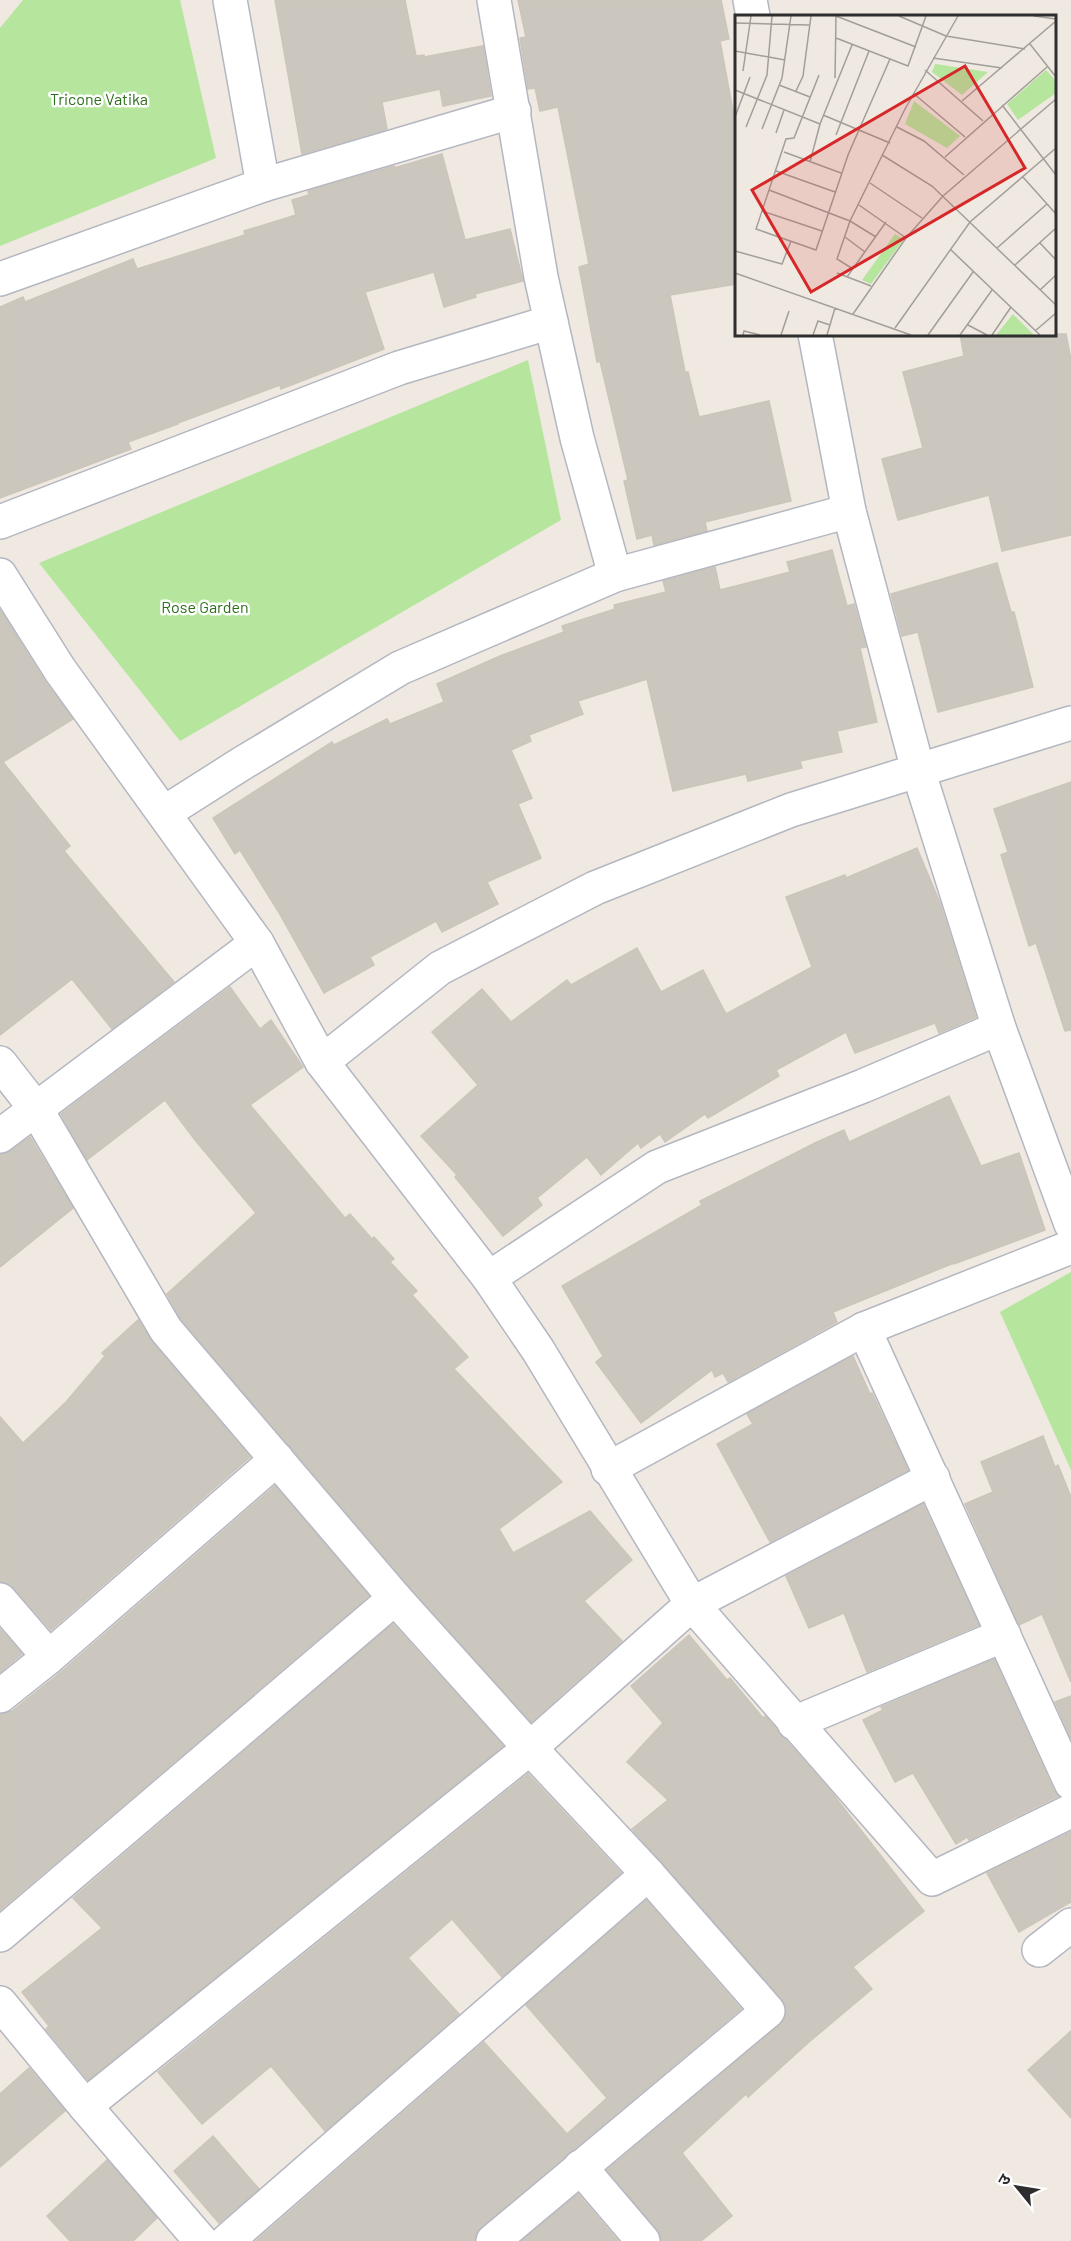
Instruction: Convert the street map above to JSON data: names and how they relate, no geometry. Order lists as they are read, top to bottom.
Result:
{
  "parks": ["Tricone Vatika", "Rose Garden"],
  "north": "top left"
}
